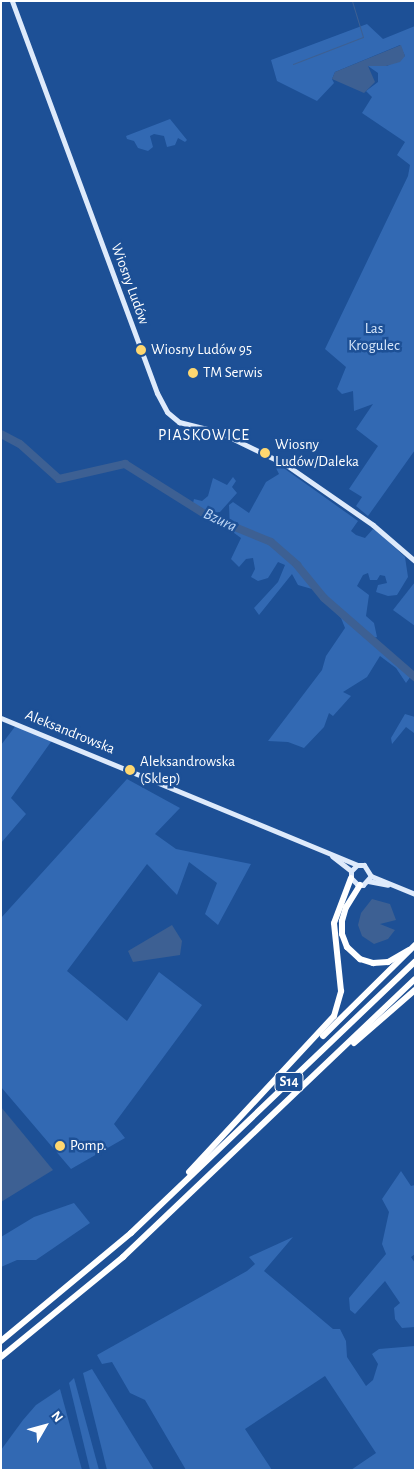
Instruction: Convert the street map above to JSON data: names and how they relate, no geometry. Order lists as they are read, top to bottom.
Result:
{
  "streets": {
    "highway": ["S14"],
    "street": ["Wiosny Ludów", "Aleksandrowska"]
  },
  "districts": ["PIASKOWICE"],
  "water": ["Bzura"],
  "parks": ["Las Krogulec"],
  "places": [
    "Wiosny Ludów 95",
    "TM Serwis",
    "Wiosny Ludów/Daleka",
    "Aleksandrowska (Sklep)",
    "Pomp."
  ],
  "north": "top right"
}
